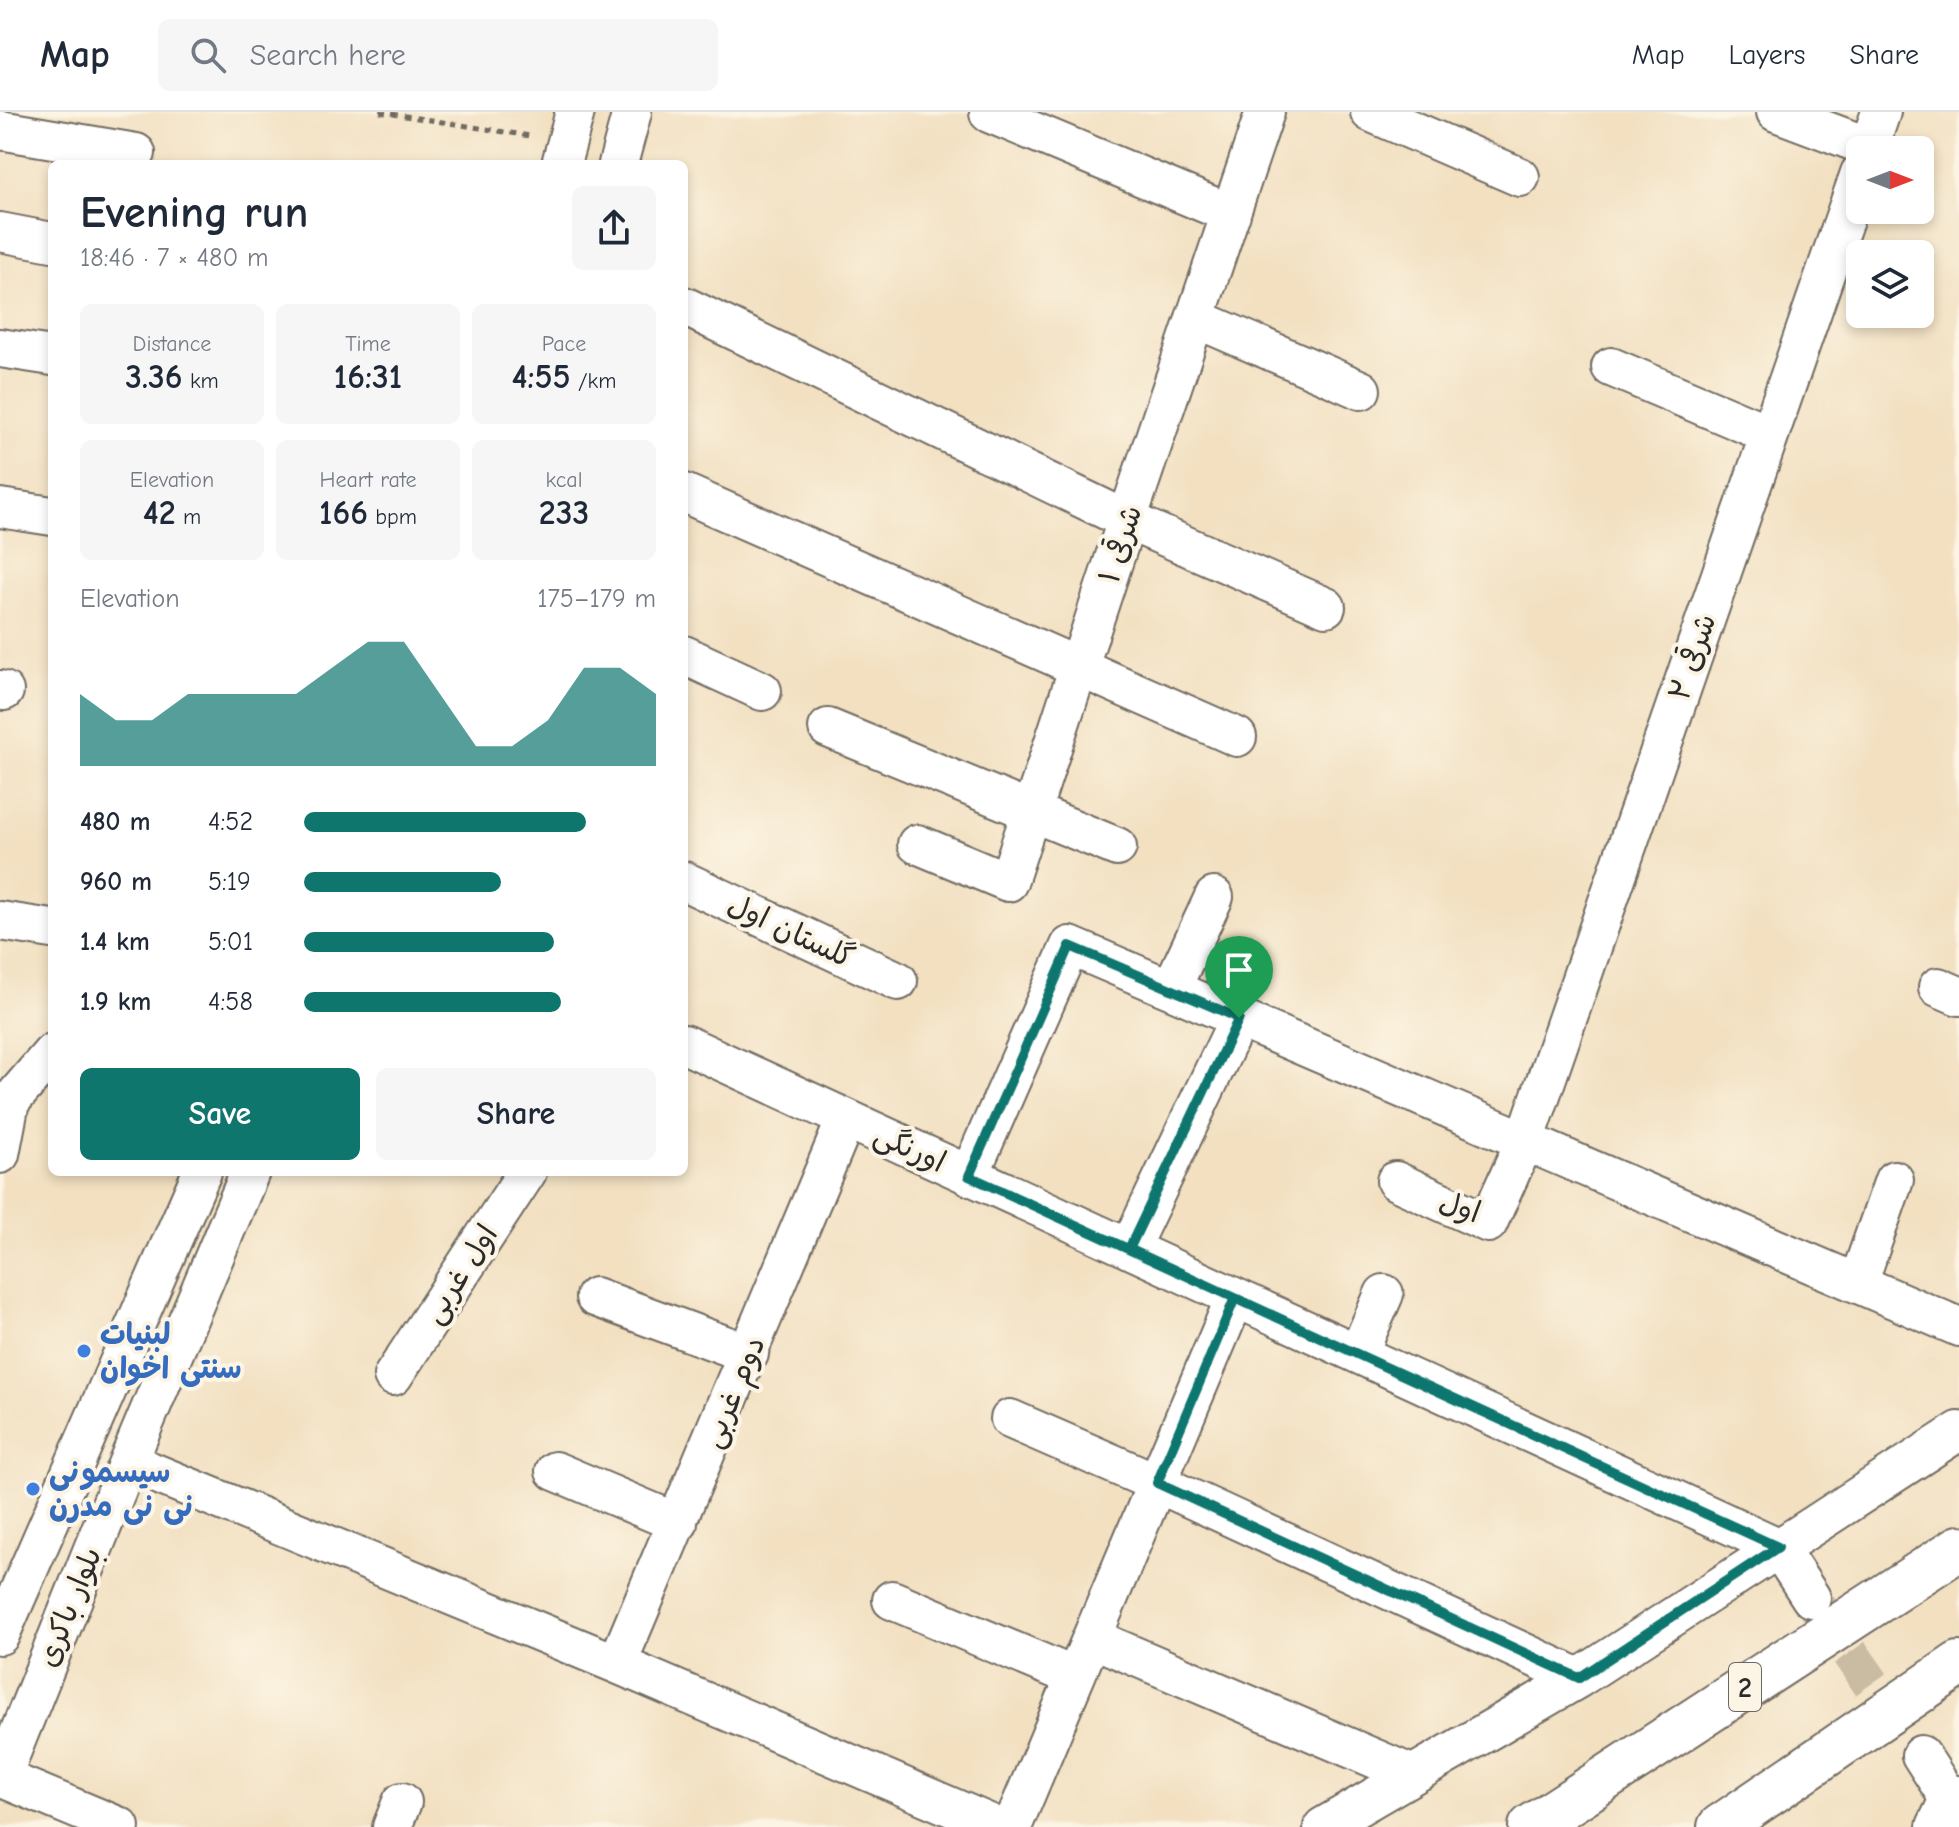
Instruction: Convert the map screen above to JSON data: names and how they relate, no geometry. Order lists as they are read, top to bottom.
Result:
{
  "streets": {
    "highway": ["2"],
    "street": [
      "۱ شرقی",
      "۲ شرقی",
      "گلستان اول",
      "اورنگی",
      "اول",
      "اول غربی",
      "دوم غربی",
      "بلوار باکری"
    ]
  },
  "crossings": [
    ["۲ شرقی", "اول"],
    ["اورنگی", "دوم غربی"]
  ],
  "places": ["لبنیات سنتی اخوان", "سیسمونی نی نی مدرن"],
  "north": "right",
  "page": {
    "header": "Map",
    "search": "Search here",
    "nav": ["Map", "Layers", "Share"],
    "heading": ["Evening run", "18:46 · 7 × 480 m"],
    "stats": [
      ["Distance", "3.36 km"],
      ["Time", "16:31"],
      ["Pace", "4:55 /km"],
      ["Elevation", "42 m"],
      ["Heart rate", "166 bpm"],
      ["kcal", "233"]
    ],
    "chart": ["Elevation", "175–179 m"],
    "list": [
      {
        "name": "480 m",
        "note": "4:52"
      },
      {
        "name": "960 m",
        "note": "5:19"
      },
      {
        "name": "1.4 km",
        "note": "5:01"
      },
      {
        "name": "1.9 km",
        "note": "4:58"
      }
    ],
    "buttons": ["Save", "Share"]
  }
}
